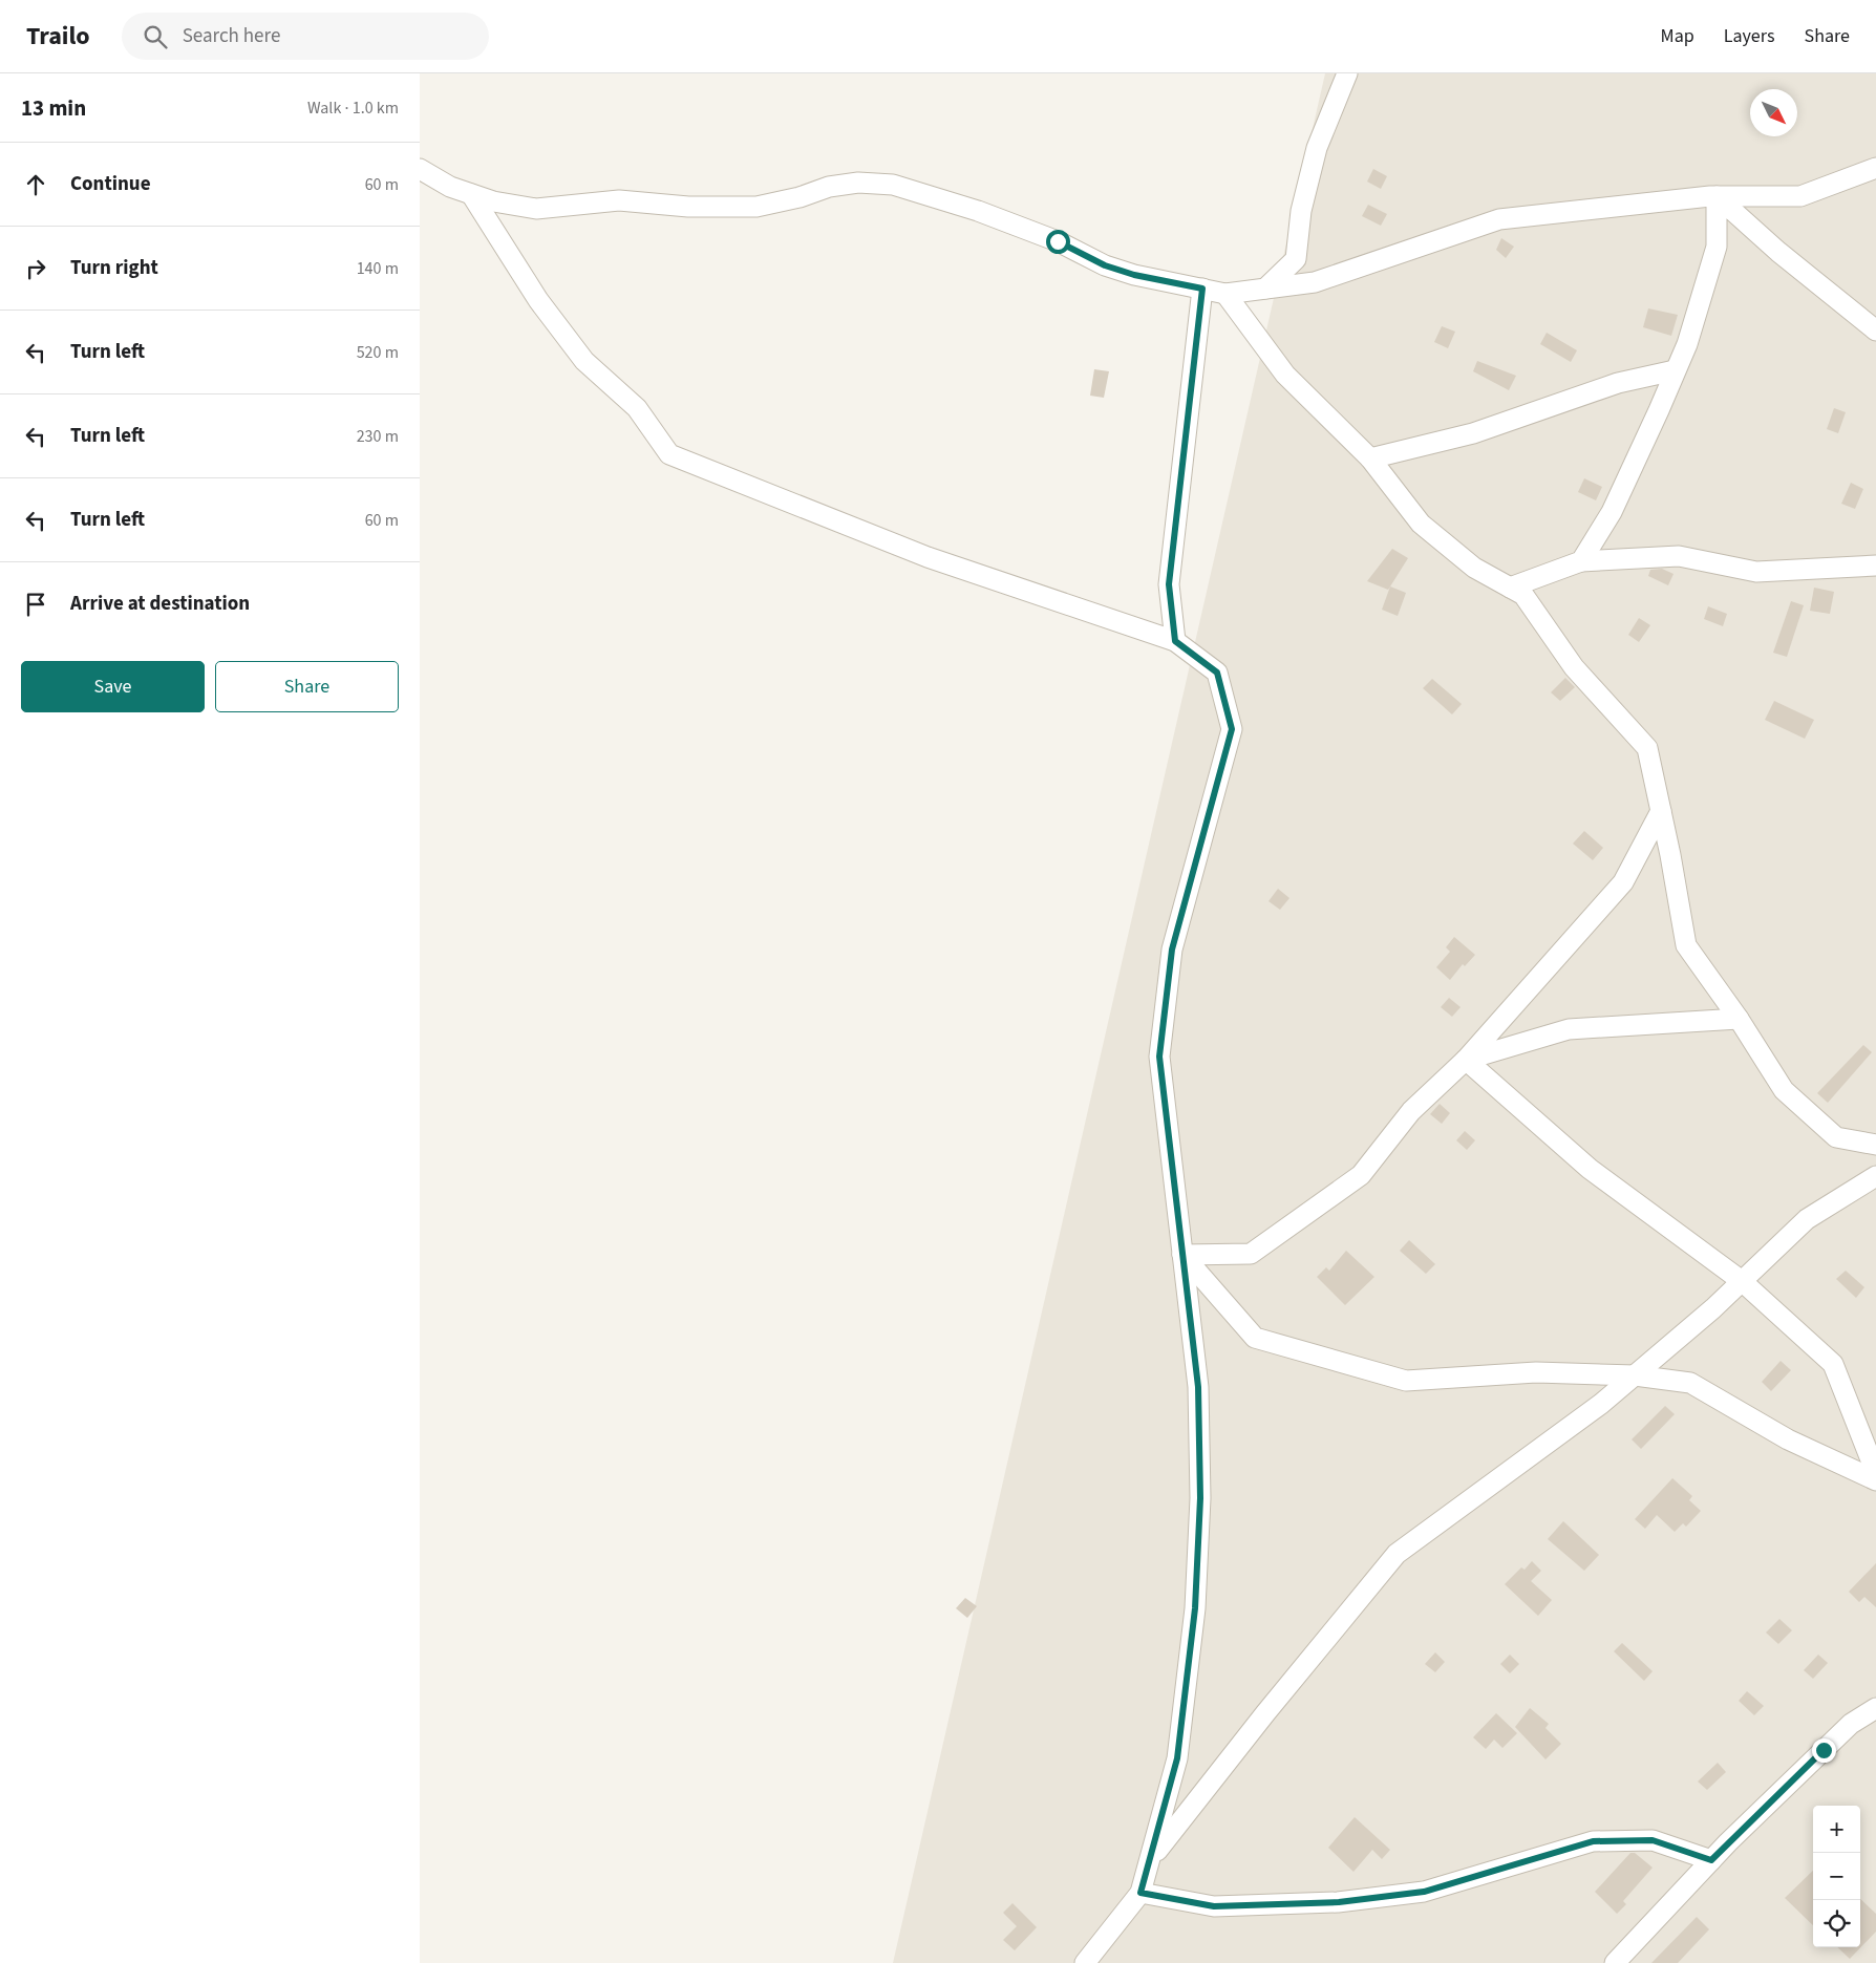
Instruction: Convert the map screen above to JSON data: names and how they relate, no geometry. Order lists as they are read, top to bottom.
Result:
{
  "north": "bottom right",
  "page": {
    "header": "Trailo",
    "search": "Search here",
    "nav": ["Map", "Layers", "Share"],
    "heading": ["13 min", "Walk · 1.0 km"],
    "list": [
      ["Continue", "60 m"],
      ["Turn right", "140 m"],
      ["Turn left", "520 m"],
      ["Turn left", "230 m"],
      ["Turn left", "60 m"],
      "Arrive at destination"
    ],
    "buttons": ["Save", "Share"],
    "map_buttons": ["+", "−"]
  }
}
